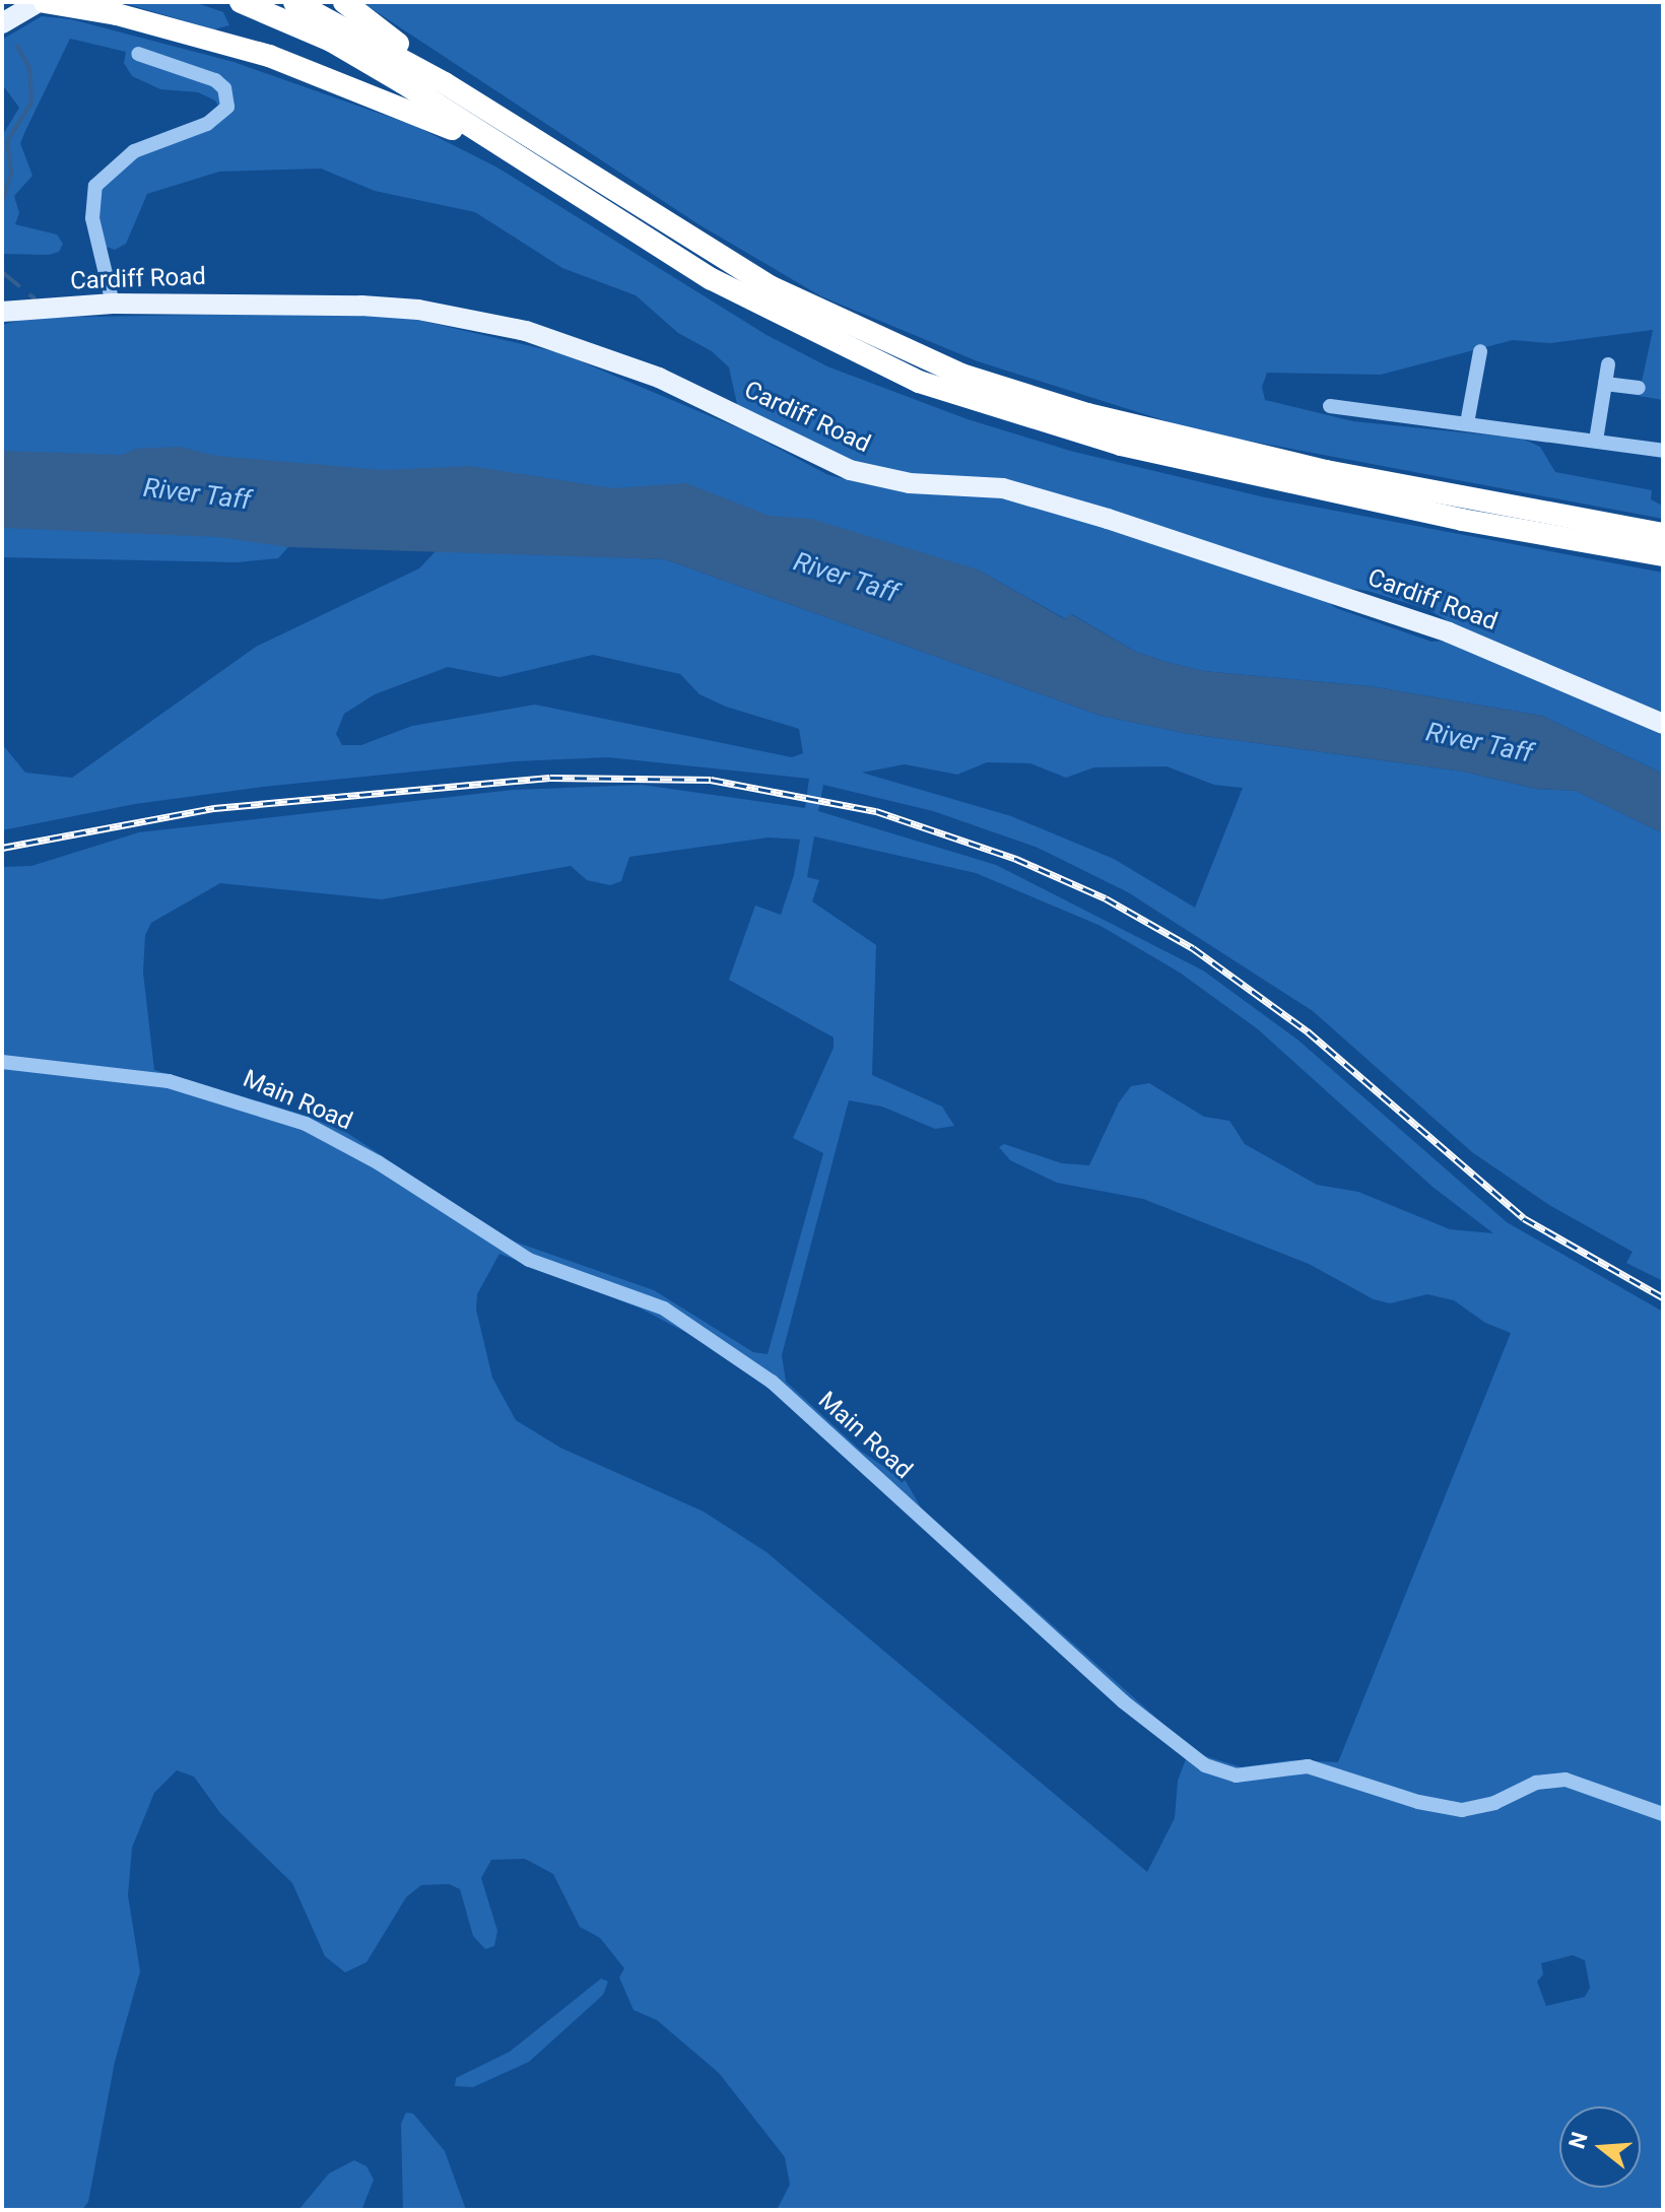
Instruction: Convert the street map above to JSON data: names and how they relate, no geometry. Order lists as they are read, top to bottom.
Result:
{
  "streets": {
    "main road": ["Cardiff Road"],
    "street": ["Main Road"]
  },
  "water": ["River Taff"],
  "north": "left"
}
